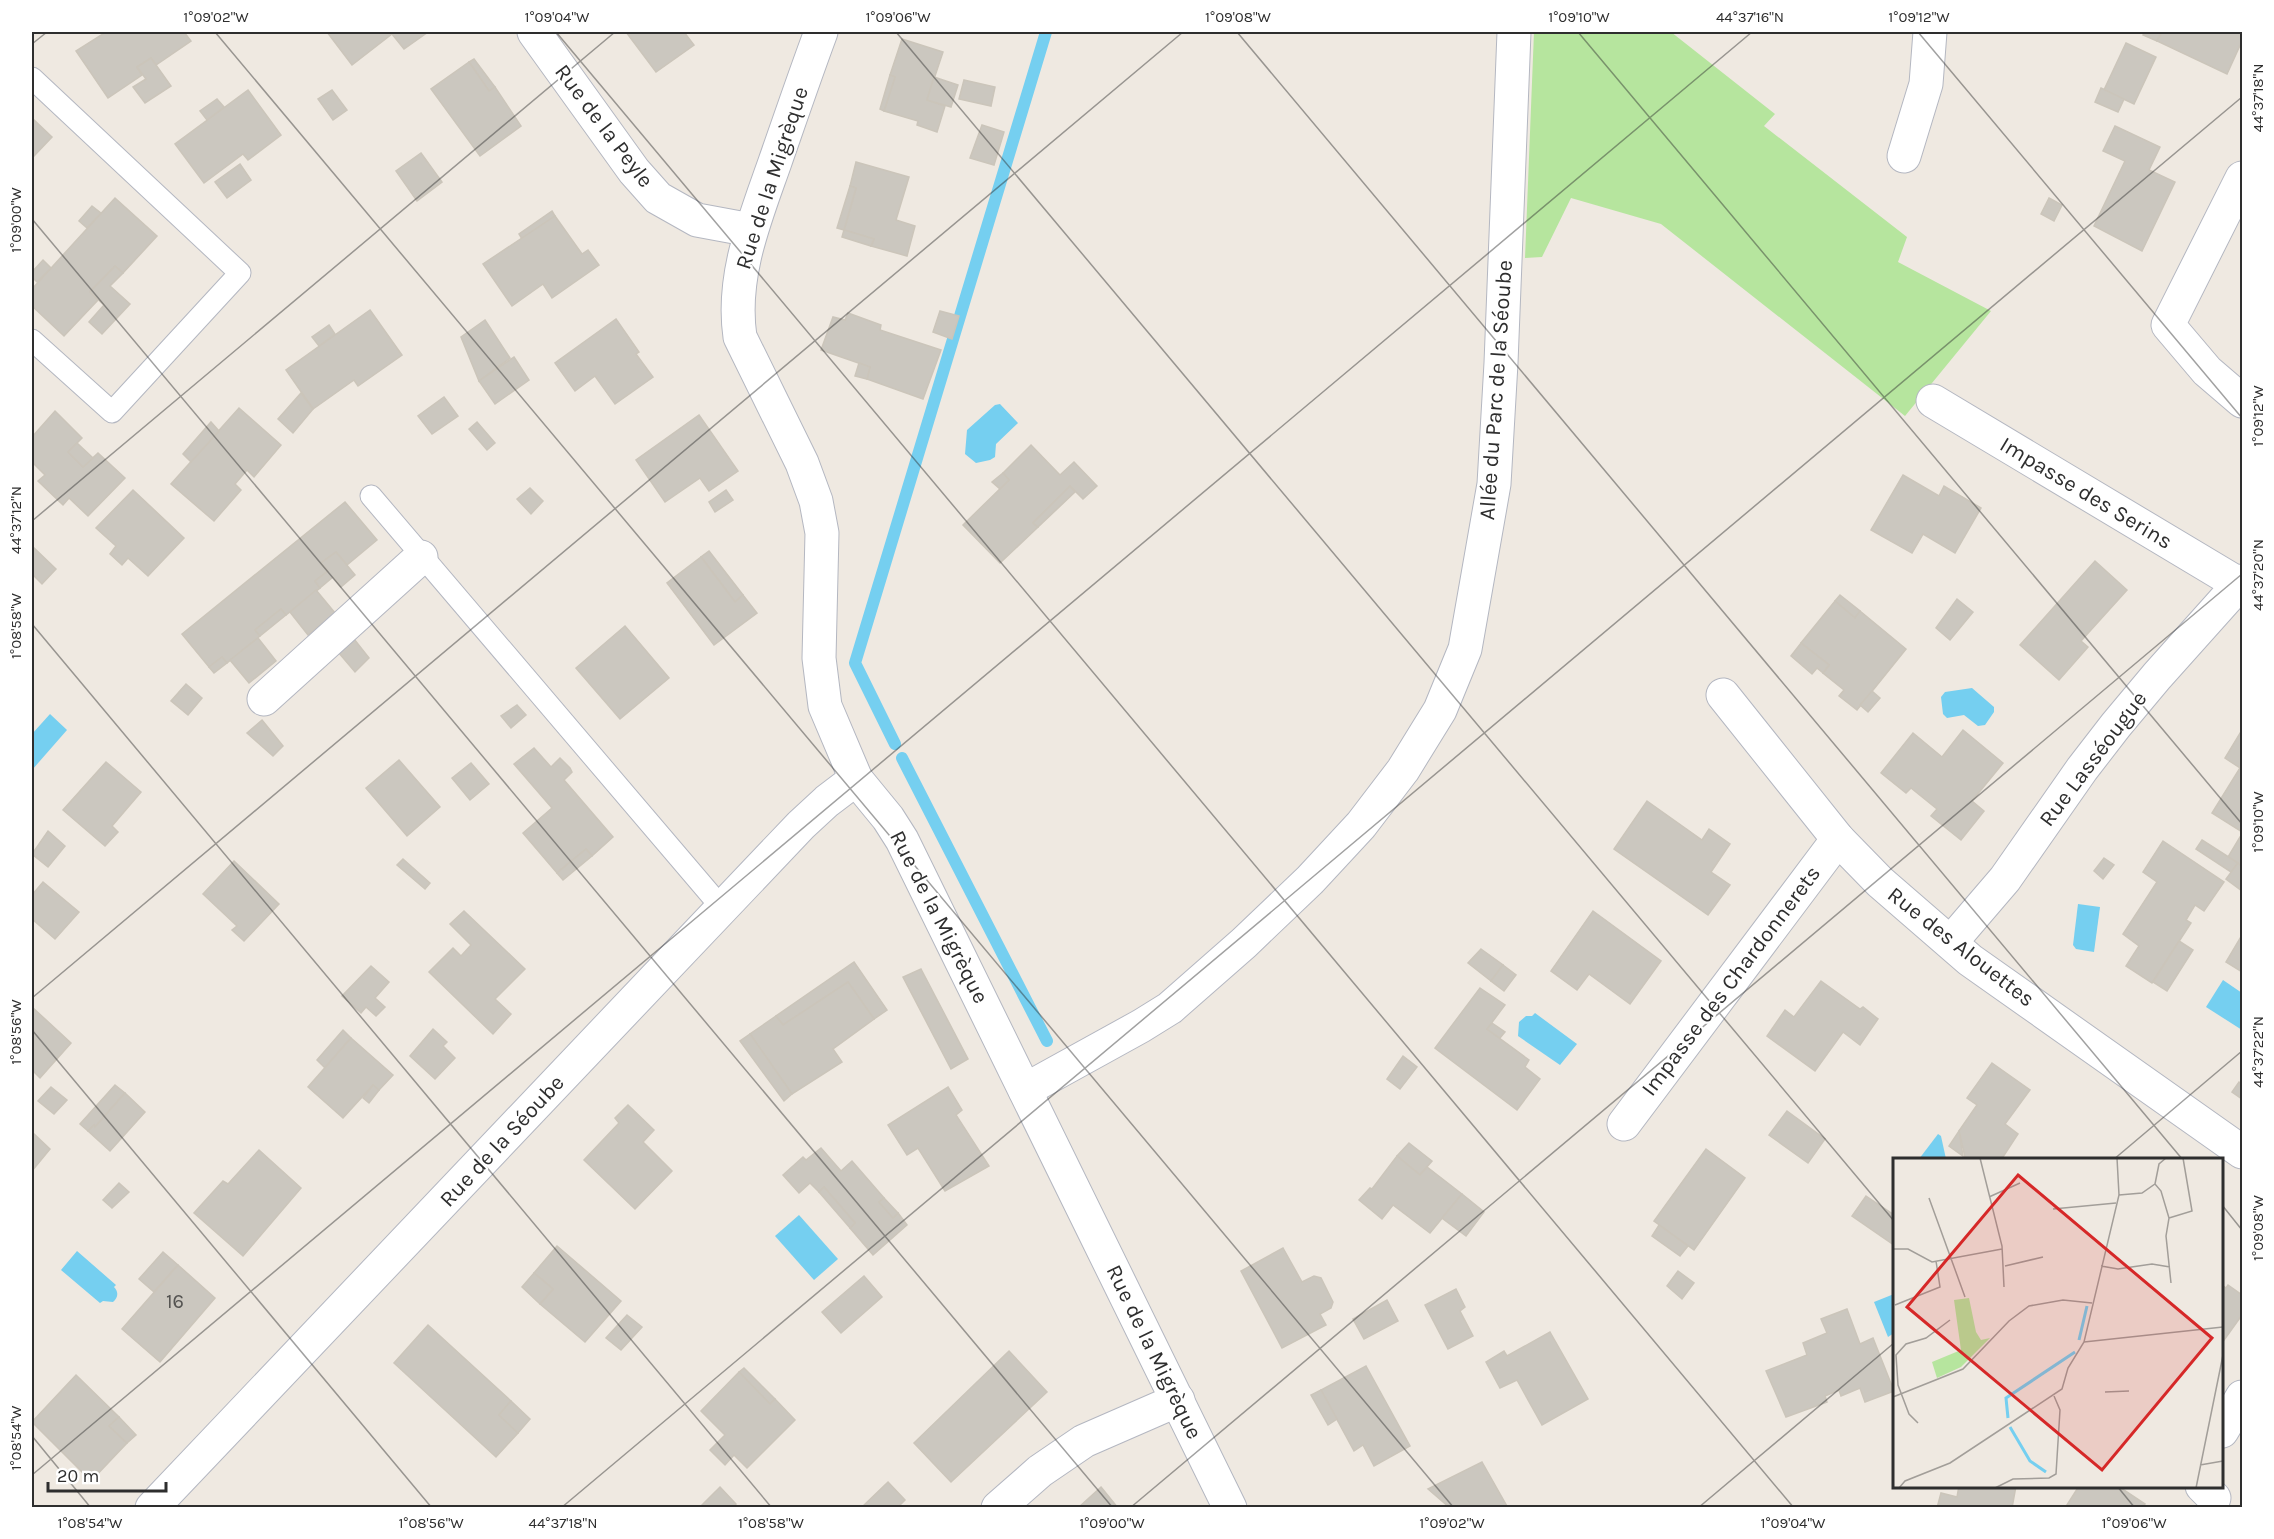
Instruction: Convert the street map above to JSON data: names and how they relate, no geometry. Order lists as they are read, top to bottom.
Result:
{
  "streets": {
    "street": [
      "Rue de la Peyle",
      "Rue de la Migrèque",
      "Allée du Parc de la Séoube",
      "Impasse des Serins",
      "Rue Lasséougue",
      "Rue des Alouettes",
      "Impasse des Chardonnerets",
      "Rue de la Séoube"
    ]
  },
  "crossings": [
    ["Rue de la Peyle", "Rue de la Migrèque"],
    ["Rue de la Migrèque", "Allée du Parc de la Séoube"],
    ["Rue de la Migrèque", "Rue de la Séoube"],
    ["Impasse des Serins", "Rue Lasséougue"],
    ["Rue Lasséougue", "Rue des Alouettes"],
    ["Rue des Alouettes", "Impasse des Chardonnerets"]
  ],
  "house_numbers": ["16"],
  "scale_bar": "20 m",
  "coordinates": [
    "1°09'02\"W",
    "1°09'04\"W",
    "1°09'06\"W",
    "1°09'08\"W",
    "1°09'10\"W",
    "44°37'16\"N",
    "1°09'12\"W",
    "44°37'18\"N",
    "1°09'00\"W",
    "44°37'12\"N",
    "44°37'20\"N",
    "1°08'58\"W",
    "1°08'56\"W",
    "44°37'22\"N",
    "1°08'54\"W"
  ]
}
